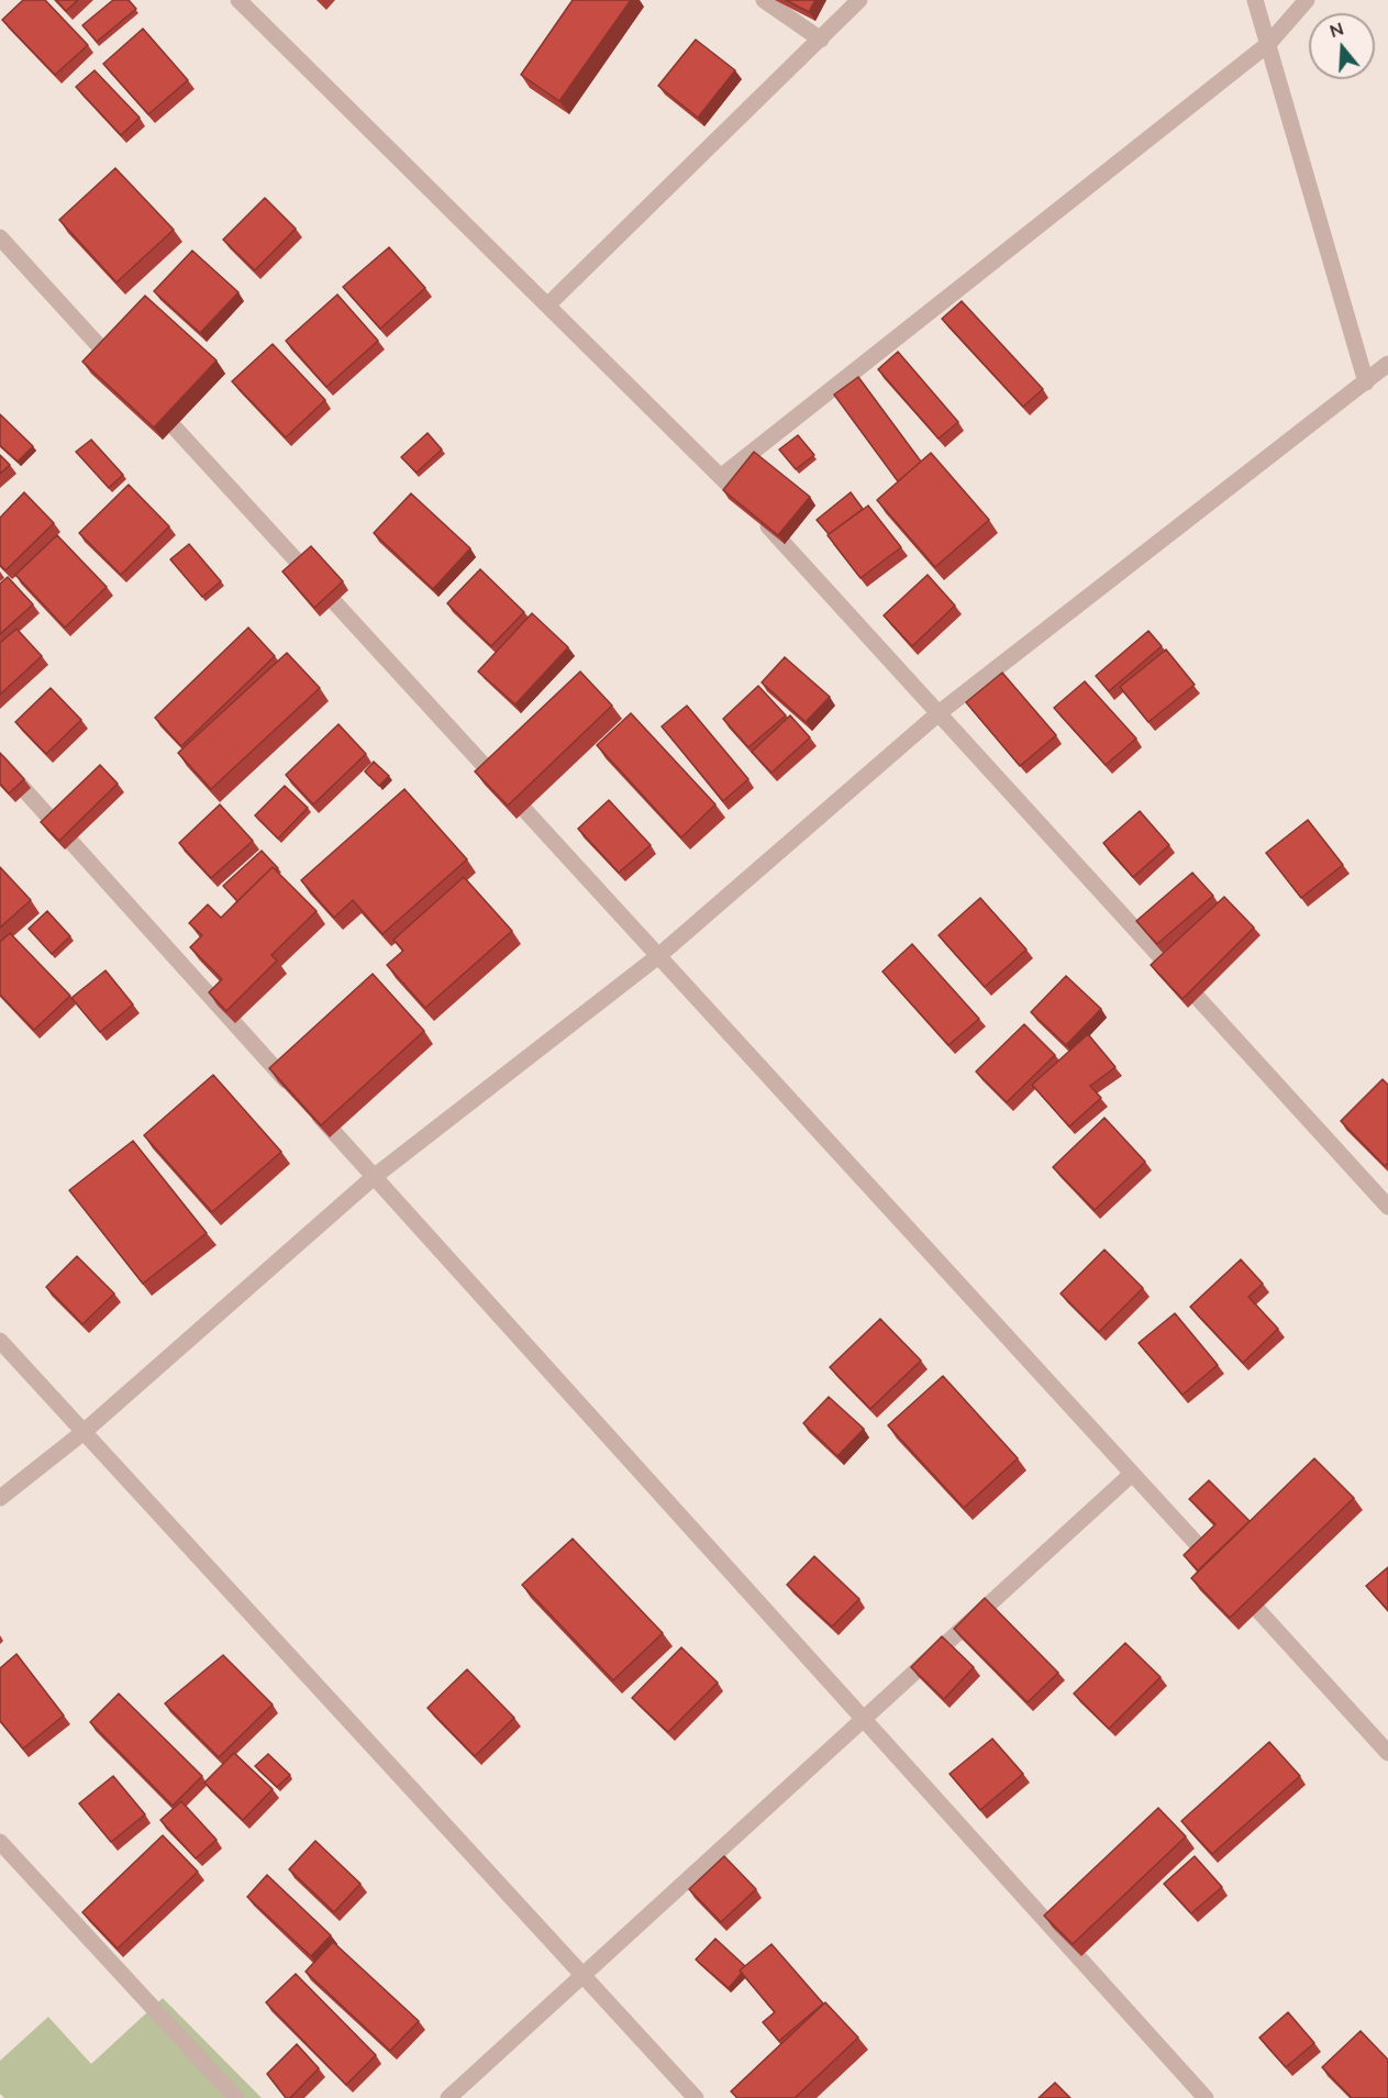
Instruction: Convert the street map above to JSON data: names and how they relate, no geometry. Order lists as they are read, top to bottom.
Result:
{
  "north": "top"
}
